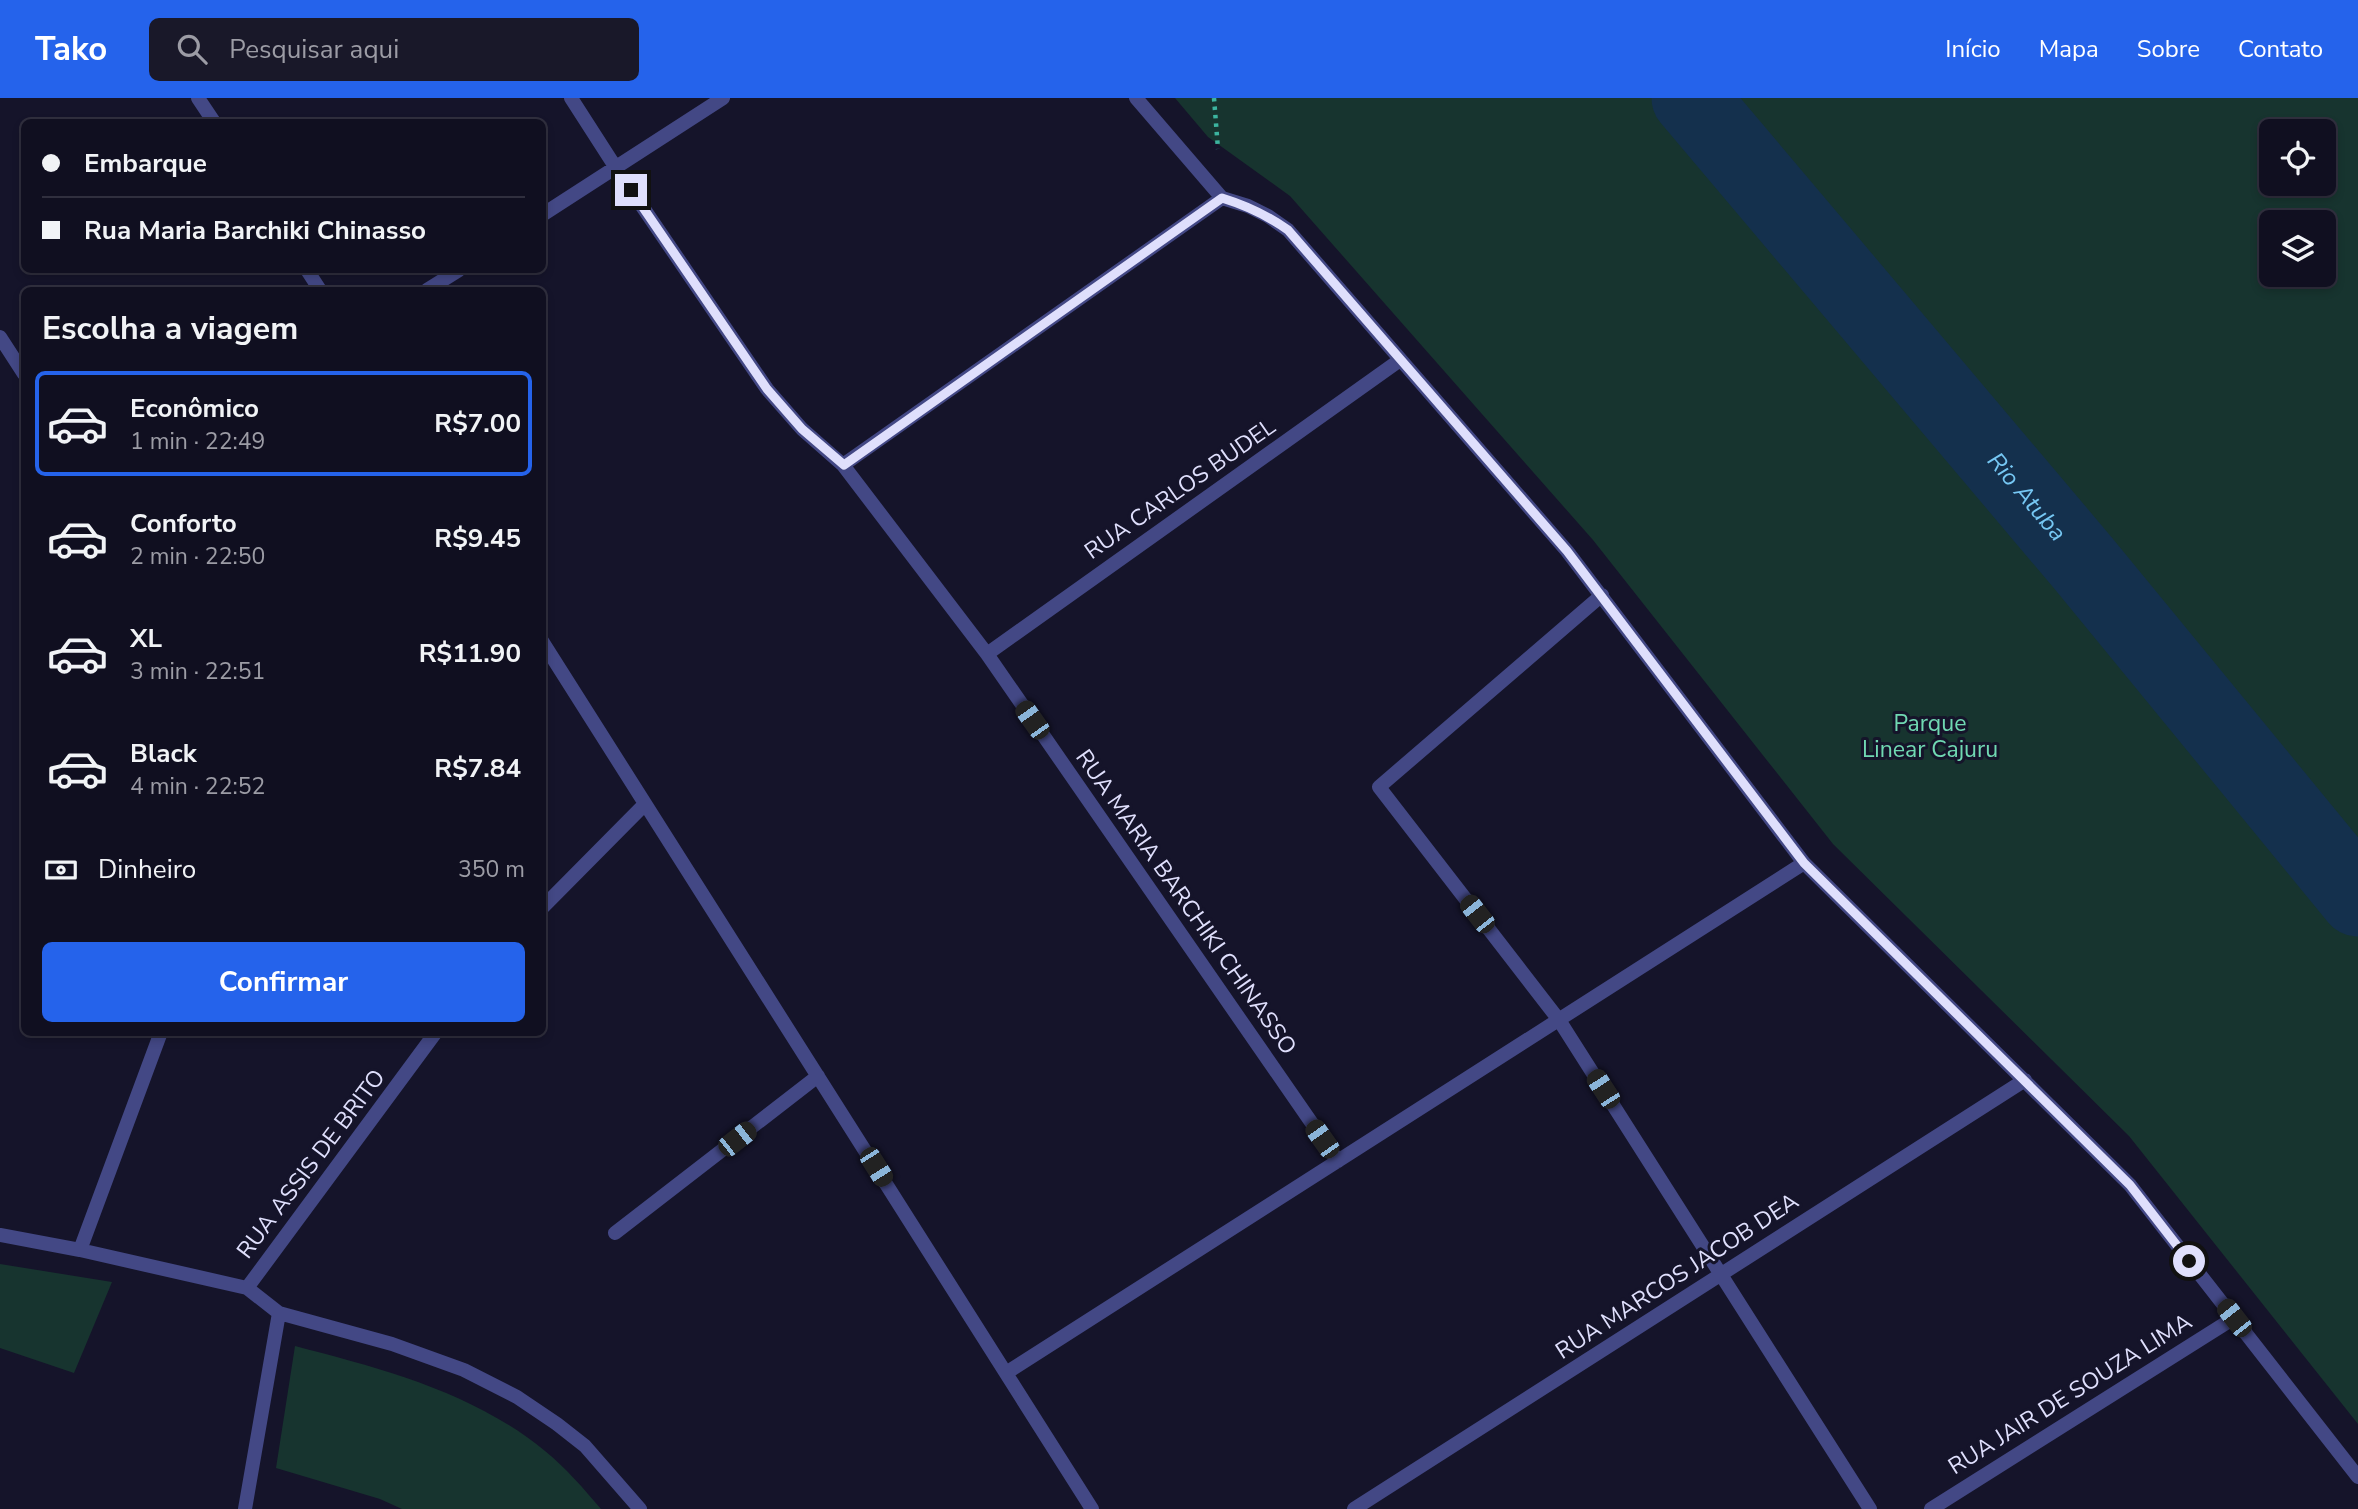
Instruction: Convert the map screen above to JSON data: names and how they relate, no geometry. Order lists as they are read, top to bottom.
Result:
{
  "streets": {
    "street": [
      "RUA CARLOS BUDEL",
      "RUA MARIA BARCHIKI CHINASSO",
      "RUA ASSIS DE BRITO",
      "RUA MARCOS JACOB DEA",
      "RUA JAIR DE SOUZA LIMA"
    ]
  },
  "crossings": [
    ["RUA CARLOS BUDEL", "RUA MARIA BARCHIKI CHINASSO"]
  ],
  "water": ["Rio Atuba"],
  "parks": ["Parque Linear Cajuru"],
  "page": {
    "header": "Tako",
    "search": "Pesquisar aqui",
    "nav": [
      "Início",
      "Mapa",
      "Sobre",
      "Contato"
    ],
    "banner": ["Embarque", "Rua Maria Barchiki Chinasso"],
    "heading": "Escolha a viagem",
    "list": [
      {
        "name": "Econômico",
        "note": "1 min · 22:49",
        "value": "R$7.00"
      },
      {
        "name": "Conforto",
        "note": "2 min · 22:50",
        "value": "R$9.45"
      },
      {
        "name": "XL",
        "note": "3 min · 22:51",
        "value": "R$11.90"
      },
      {
        "name": "Black",
        "note": "4 min · 22:52",
        "value": "R$7.84"
      }
    ],
    "pay": ["Dinheiro", "350 m"],
    "buttons": "Confirmar"
  }
}
